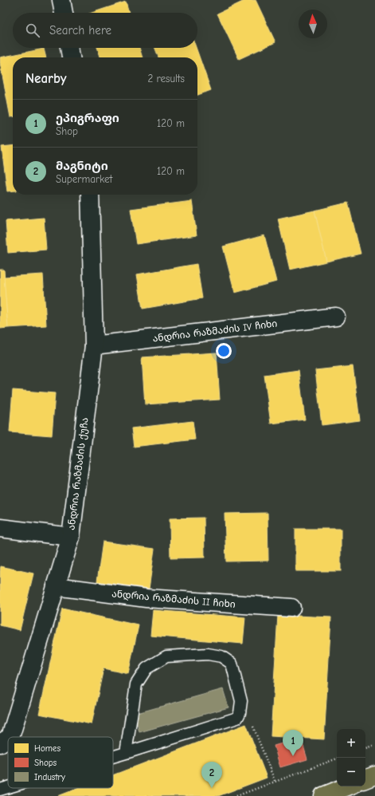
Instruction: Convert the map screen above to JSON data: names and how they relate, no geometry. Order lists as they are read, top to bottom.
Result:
{
  "streets": {
    "street": ["ანდრია რაზმაძის IV ჩიხი", "ანდრია რაზმაძის ქუჩა", "ანდრია რაზმაძის II ჩიხი"]
  },
  "crossings": [
    ["ანდრია რაზმაძის IV ჩიხი", "ანდრია რაზმაძის ქუჩა"],
    ["ანდრია რაზმაძის ქუჩა", "ანდრია რაზმაძის II ჩიხი"]
  ],
  "legend": ["Homes", "Shops", "Industry"],
  "north": "top",
  "page": {
    "search": "Search here",
    "heading": ["Nearby", "2 results"],
    "list": [
      {
        "mark": "1",
        "name": "ეპიგრაფი",
        "note": "Shop",
        "value": "120 m"
      },
      {
        "mark": "2",
        "name": "მაგნიტი",
        "note": "Supermarket",
        "value": "120 m"
      }
    ],
    "map_buttons": ["+", "−"],
    "pins": ["1", "2"]
  }
}
